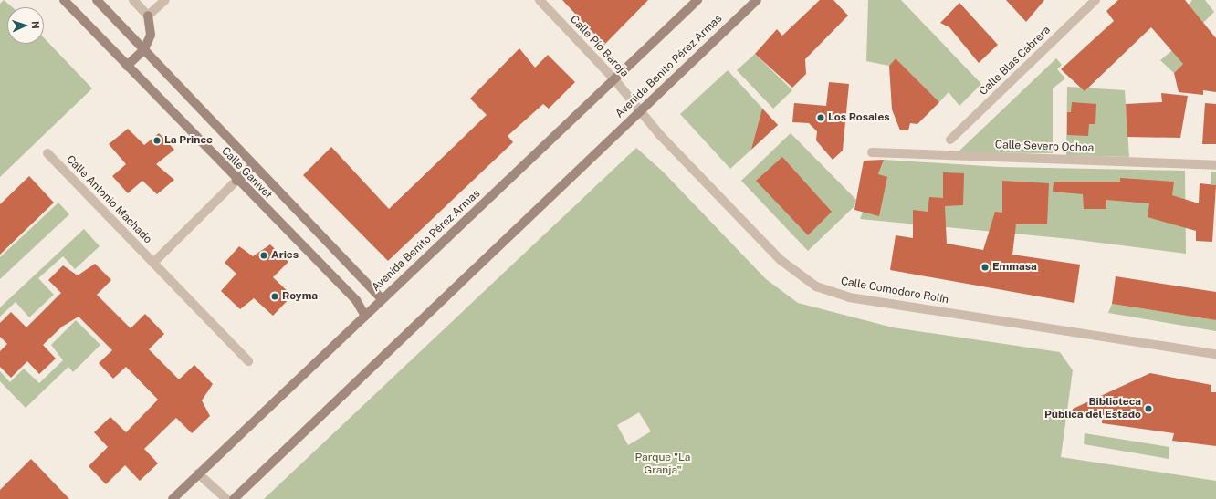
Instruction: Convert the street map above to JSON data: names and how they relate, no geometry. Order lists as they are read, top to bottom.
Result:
{
  "streets": {
    "street": [
      "Calle Pío Baroja",
      "Calle Blas Cabrera",
      "Avenida Benito Pérez Armas",
      "Calle Severo Ochoa",
      "Calle Ganivet",
      "Calle Antonio Machado",
      "Calle Comodoro Rolín"
    ]
  },
  "crossings": [
    ["Calle Pío Baroja", "Avenida Benito Pérez Armas"],
    ["Calle Pío Baroja", "Calle Comodoro Rolín"],
    ["Avenida Benito Pérez Armas", "Calle Ganivet"],
    ["Avenida Benito Pérez Armas", "Calle Comodoro Rolín"]
  ],
  "parks": ["Parque \"La Granja\""],
  "places": [
    "Los Rosales",
    "La Prince",
    "Aries",
    "Emmasa",
    "Royma",
    "Biblioteca Pública del Estado"
  ],
  "north": "right"
}
